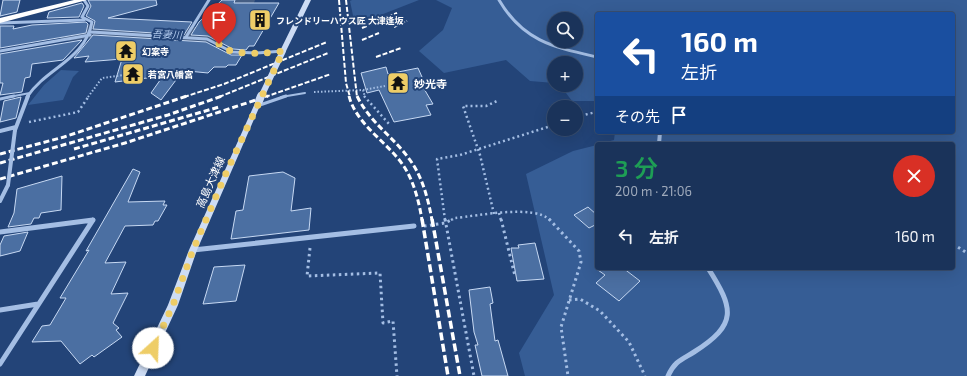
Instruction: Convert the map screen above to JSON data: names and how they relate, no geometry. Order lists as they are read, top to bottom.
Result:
{
  "streets": {
    "main road": ["高島大津線"]
  },
  "water": ["吾妻川"],
  "places": {
    "building": ["フレンドリーハウス匠 大津逢坂"],
    "temple": ["幻案寺", "若宮八幡宮", "妙光寺"]
  },
  "page": {
    "map_buttons": ["+", "−"],
    "turn": ["160 m", "左折"],
    "then": "その先",
    "heading": ["3 分", "200 m · 21:06"],
    "list": [
      {
        "name": "左折",
        "value": "160 m"
      }
    ]
  }
}
